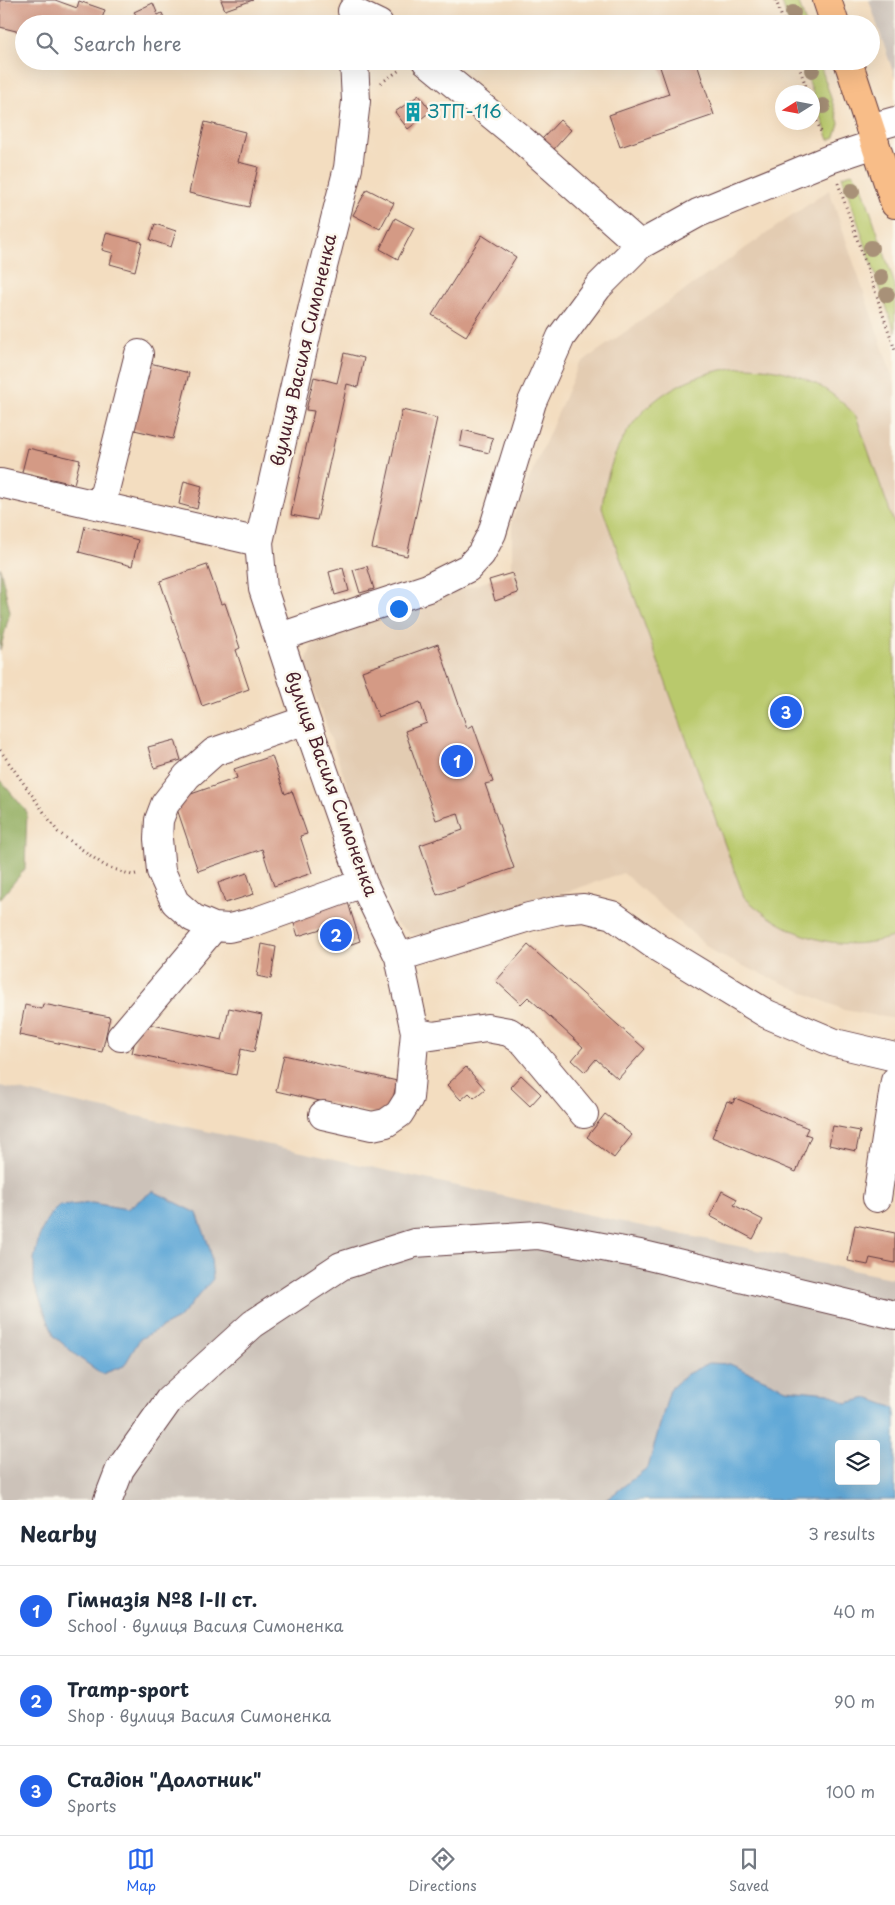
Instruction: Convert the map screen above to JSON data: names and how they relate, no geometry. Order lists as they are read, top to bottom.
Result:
{
  "streets": {
    "street": ["вулиця Василя Симоненка"]
  },
  "places": {
    "building": ["ЗТП-116"]
  },
  "north": "left",
  "page": {
    "search": "Search here",
    "pins": ["3", "1", "2"],
    "heading": ["Nearby", "3 results"],
    "list": [
      {
        "mark": "1",
        "name": "Гімназія №8 I-II ст.",
        "note": "School · вулиця Василя Симоненка",
        "value": "40 m"
      },
      {
        "mark": "2",
        "name": "Tramp-sport",
        "note": "Shop · вулиця Василя Симоненка",
        "value": "90 m"
      },
      {
        "mark": "3",
        "name": "Стадіон \"Долотник\"",
        "note": "Sports",
        "value": "100 m"
      }
    ],
    "nav": ["Map", "Directions", "Saved"]
  }
}
